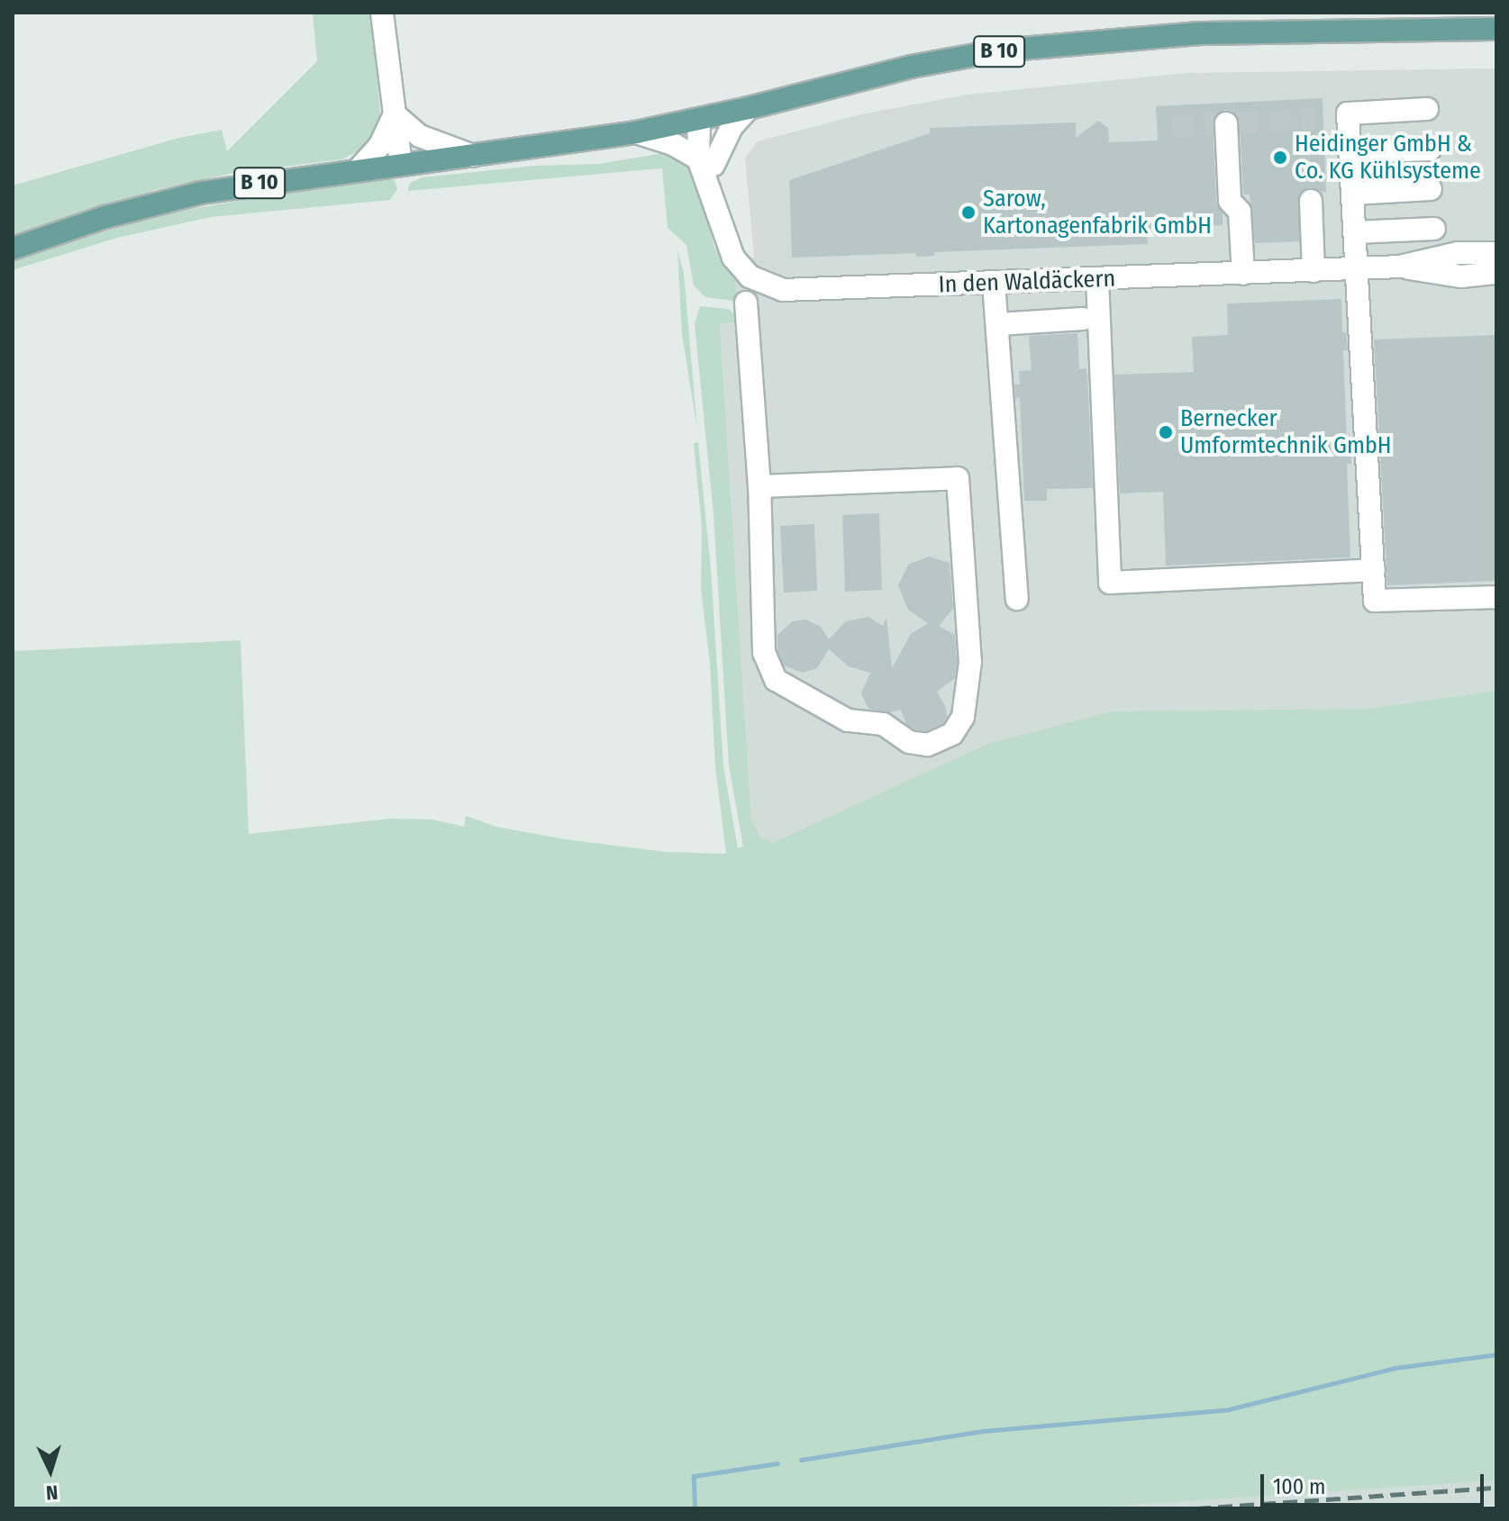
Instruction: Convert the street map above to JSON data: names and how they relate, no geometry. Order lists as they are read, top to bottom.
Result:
{
  "streets": {
    "main road": ["B 10"],
    "street": ["In den Waldäckern"]
  },
  "crossings": [
    ["B 10", "In den Waldäckern"]
  ],
  "places": ["Heidinger GmbH & Co. KG Kühlsysteme", "Sarow, Kartonagenfabrik GmbH", "Bernecker Umformtechnik GmbH"],
  "scale_bar": "100 m",
  "north": "bottom"
}
